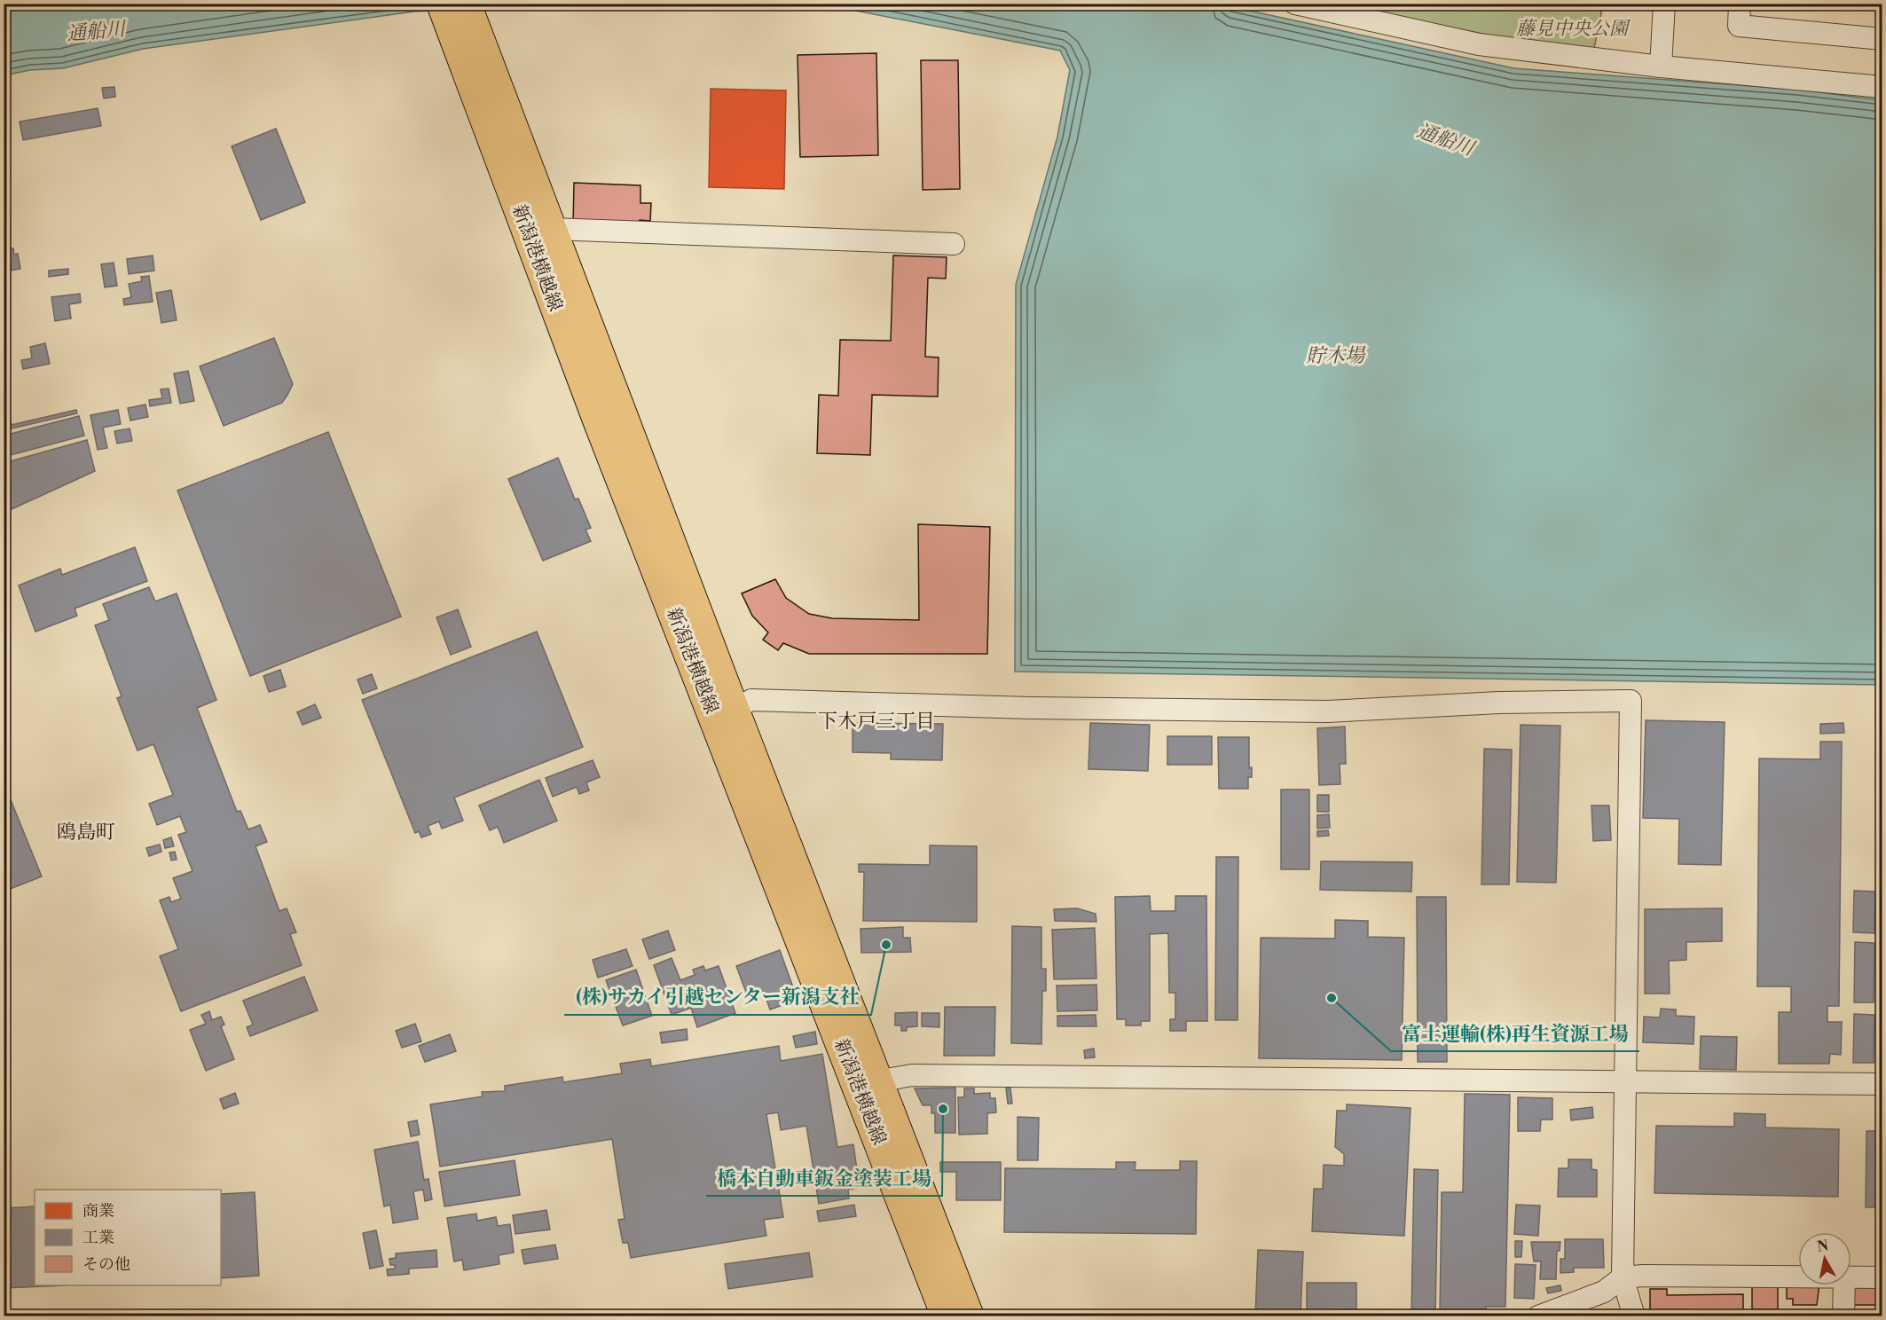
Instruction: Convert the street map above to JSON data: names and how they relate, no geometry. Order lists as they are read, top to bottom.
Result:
{
  "streets": {
    "main road": ["新潟港横越線"]
  },
  "districts": ["下木戸三丁目", "鴎島町"],
  "water": ["通船川", "貯木場"],
  "parks": ["藤見中央公園"],
  "places": ["(株)サカイ引越センター新潟支社", "富士運輸(株)再生資源工場", "橋本自動車鈑金塗装工場"],
  "legend": ["商業", "工業", "その他"],
  "north": "top"
}
